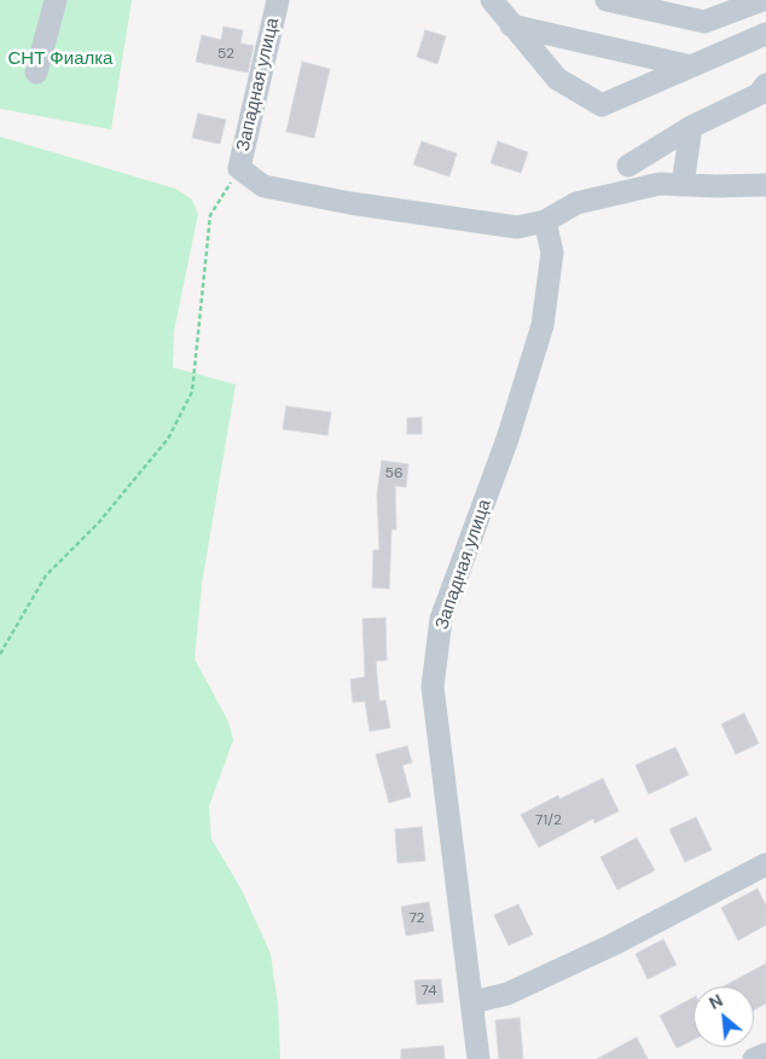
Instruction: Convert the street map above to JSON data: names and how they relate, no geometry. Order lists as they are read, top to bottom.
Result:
{
  "streets": {
    "street": ["Западная улица"]
  },
  "parks": ["СНТ Фиалка"],
  "house_numbers": [
    "52",
    "56",
    "71/2",
    "72",
    "74"
  ],
  "north": "top left"
}
